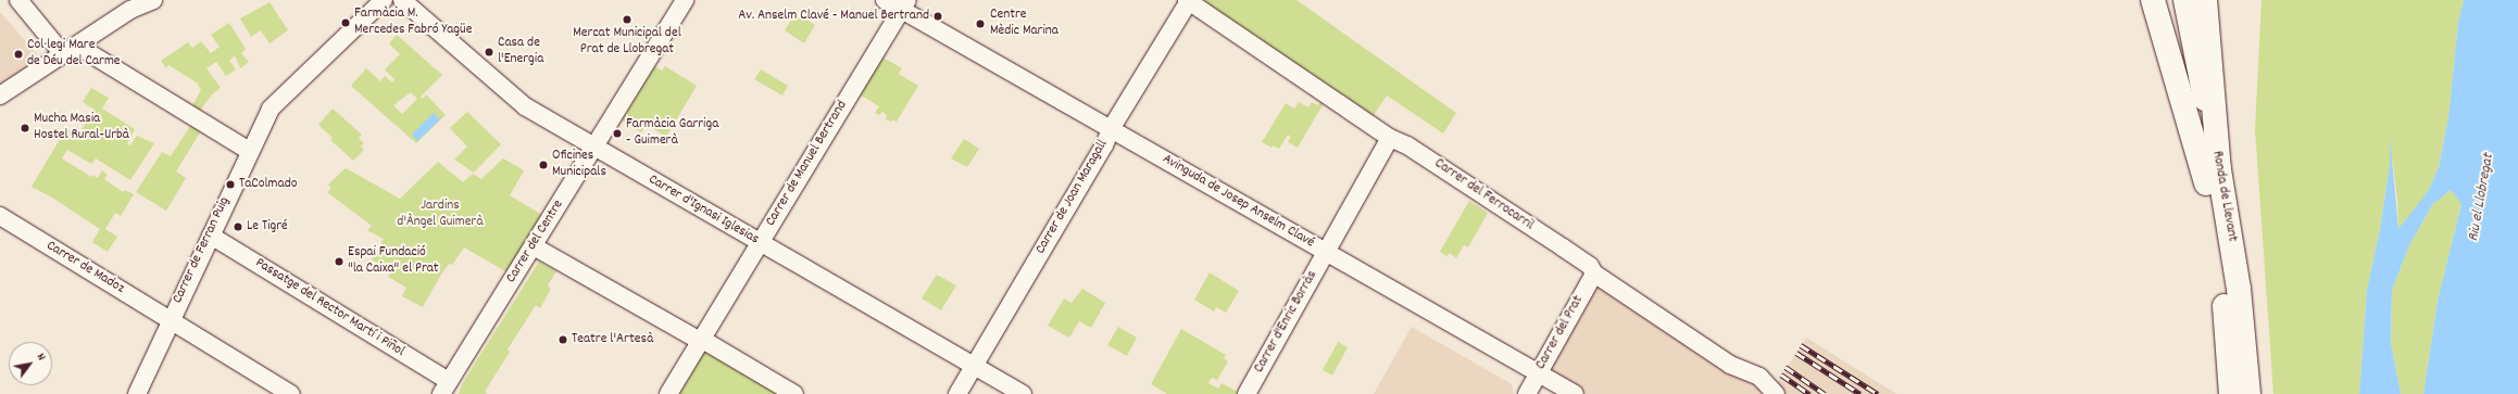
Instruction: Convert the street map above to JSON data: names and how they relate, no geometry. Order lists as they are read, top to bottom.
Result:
{
  "streets": {
    "main road": ["Ronda de Llevant"],
    "street": [
      "Carrer de Manuel Bertrand",
      "Carrer del Ferrocarril",
      "Carrer de Joan Maragall",
      "Avinguda de Josep Anselm Clavé",
      "Carrer d'Ignasi Iglesias",
      "Carrer del Centre",
      "Carrer de Ferran Puig",
      "Carrer de Madoz",
      "Passatge del Rector Martí i Piñol",
      "Carrer d'Enric Borràs",
      "Carrer del Prat"
    ]
  },
  "crossings": [
    ["Carrer de Manuel Bertrand", "Avinguda de Josep Anselm Clavé"],
    ["Carrer de Manuel Bertrand", "Carrer d'Ignasi Iglesias"],
    ["Carrer del Ferrocarril", "Carrer de Joan Maragall"],
    ["Carrer del Ferrocarril", "Carrer d'Enric Borràs"],
    ["Carrer del Ferrocarril", "Carrer del Prat"],
    ["Carrer de Joan Maragall", "Avinguda de Josep Anselm Clavé"],
    ["Carrer de Joan Maragall", "Carrer d'Ignasi Iglesias"],
    ["Avinguda de Josep Anselm Clavé", "Carrer d'Enric Borràs"],
    ["Avinguda de Josep Anselm Clavé", "Carrer del Prat"],
    ["Carrer d'Ignasi Iglesias", "Carrer del Centre"],
    ["Carrer del Centre", "Passatge del Rector Martí i Piñol"],
    ["Carrer de Ferran Puig", "Carrer de Madoz"],
    ["Carrer de Ferran Puig", "Passatge del Rector Martí i Piñol"]
  ],
  "water": ["Riu el Llobregat"],
  "parks": ["Jardins d'Àngel Guimerà"],
  "places": [
    "Av. Anselm Clavé - Manuel Bertrand",
    "Mercat Municipal del Prat de Llobregat",
    "Farmàcia M. Mercedes Fabró Yagüe",
    "Centre Mèdic Marina",
    "Casa de l'Energia",
    "Col·legi Mare de Déu del Carme",
    "Mucha Masia Hostel Rural-Urbà",
    "Farmàcia Garriga - Guimerà",
    "Oficines Municipals",
    "TaColmado",
    "Le Tigré",
    "Espai Fundació \"la Caixa\" el Prat",
    "Teatre l'Artesà"
  ],
  "north": "top right"
}
